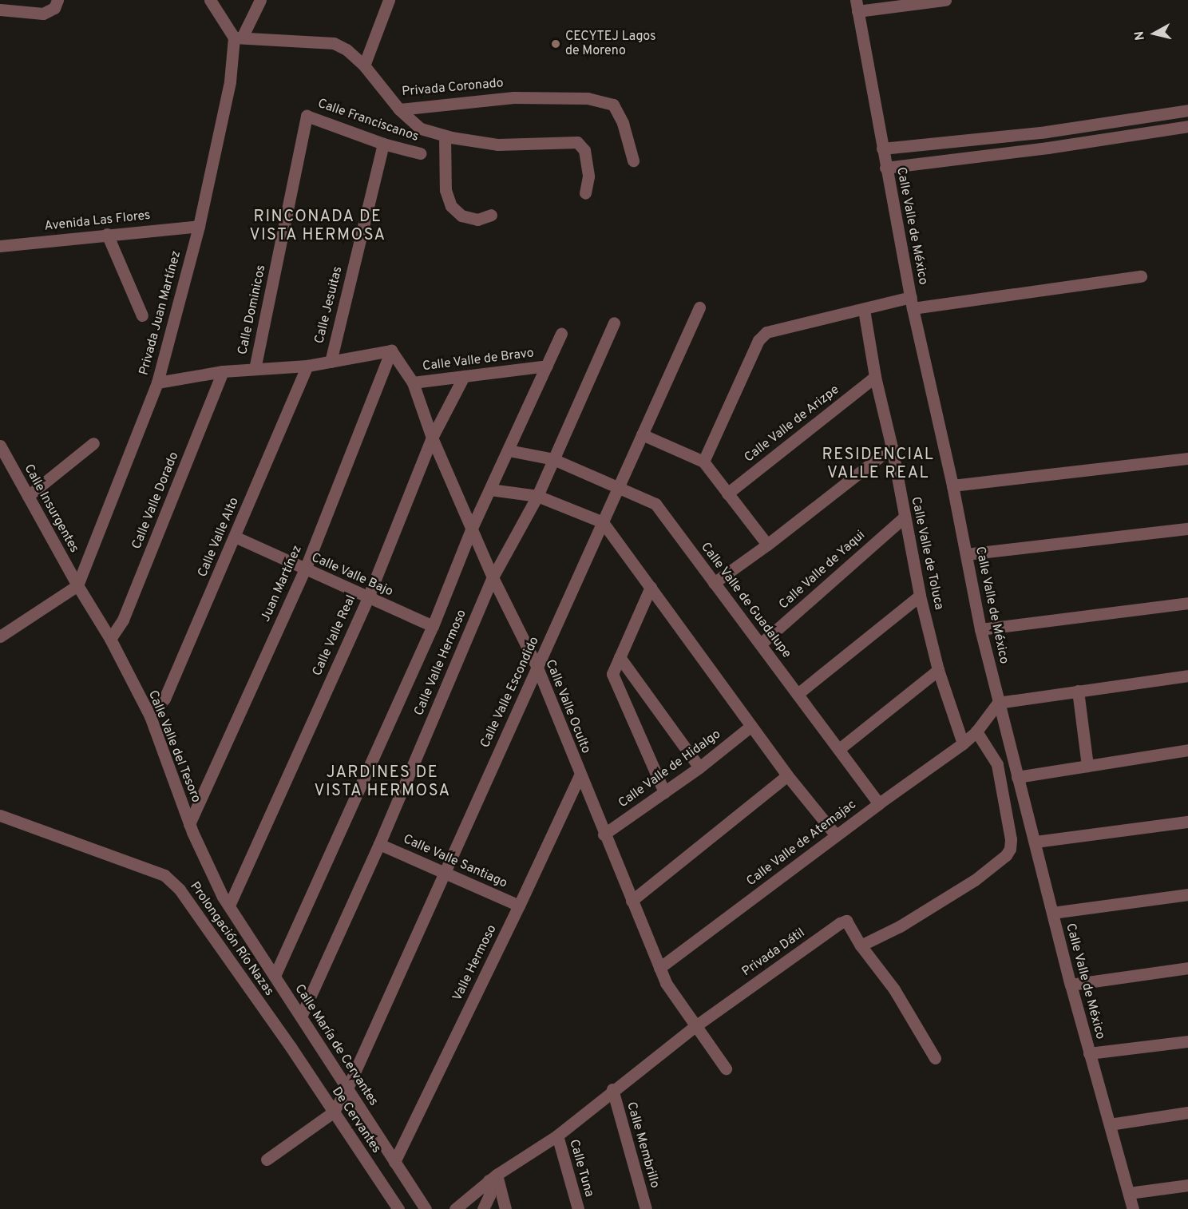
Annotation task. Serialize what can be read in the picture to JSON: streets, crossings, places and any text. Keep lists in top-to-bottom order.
{
  "streets": {
    "street": [
      "Privada Coronado",
      "Calle Franciscanos",
      "Avenida Las Flores",
      "Calle Valle de México",
      "Calle Jesuitas",
      "Calle Dominicos",
      "Privada Juan Martínez",
      "Calle Valle de Bravo",
      "Calle Valle de Arizpe",
      "Calle Valle Dorado",
      "Calle Insurgentes",
      "Calle Valle Alto",
      "Calle Valle de Toluca",
      "Calle Valle de Yaqui",
      "Calle Valle Bajo",
      "Juan Martínez",
      "Calle Valle de Guadalupe",
      "Calle Valle Real",
      "Calle Valle Hermoso",
      "Calle Valle Escondido",
      "Calle Valle Oculto",
      "Calle Valle del Tesoro",
      "Calle Valle de Hidalgo",
      "Calle Valle de Atemajac",
      "Calle Valle Santiago",
      "Prolongación Río Nazas",
      "Privada Dátil",
      "Valle Hermoso",
      "Calle María de Cervantes",
      "De Cervantes",
      "Calle Membrillo",
      "Calle Tuna"
    ]
  },
  "crossings": [
    ["Privada Coronado", "Privada Juan Martínez"],
    ["Calle Franciscanos", "Calle Jesuitas"],
    ["Calle Franciscanos", "Calle Dominicos"],
    ["Avenida Las Flores", "Privada Juan Martínez"],
    ["Calle Valle de México", "Calle Valle de Atemajac"],
    ["Privada Juan Martínez", "Calle Insurgentes"],
    ["Privada Juan Martínez", "Calle Valle del Tesoro"],
    ["Calle Valle de Bravo", "Calle Valle Real"],
    ["Calle Valle de Bravo", "Calle Valle Hermoso"],
    ["Calle Valle de Bravo", "Calle Valle Oculto"],
    ["Calle Valle de Arizpe", "Calle Valle de Toluca"],
    ["Calle Valle Dorado", "Calle Valle del Tesoro"],
    ["Calle Insurgentes", "Calle Valle del Tesoro"],
    ["Calle Valle Alto", "Calle Valle Bajo"],
    ["Calle Valle Alto", "Calle Valle del Tesoro"],
    ["Calle Valle de Toluca", "Calle Valle de Yaqui"],
    ["Calle Valle de Toluca", "Calle Valle de Atemajac"],
    ["Calle Valle de Yaqui", "Calle Valle de Guadalupe"],
    ["Calle Valle Bajo", "Juan Martínez"],
    ["Calle Valle Bajo", "Calle Valle Real"],
    ["Calle Valle Bajo", "Calle Valle Hermoso"],
    ["Juan Martínez", "Calle Valle Oculto"],
    ["Juan Martínez", "Calle Valle del Tesoro"],
    ["Calle Valle de Guadalupe", "Calle Valle Hermoso"],
    ["Calle Valle de Guadalupe", "Calle Valle Escondido"],
    ["Calle Valle de Guadalupe", "Calle Valle de Atemajac"],
    ["Calle Valle Real", "Calle Valle Oculto"],
    ["Calle Valle Real", "Calle Valle del Tesoro"],
    ["Calle Valle Real", "Calle María de Cervantes"],
    ["Calle Valle Hermoso", "Calle Valle Oculto"],
    ["Calle Valle Hermoso", "Calle Valle Santiago"],
    ["Calle Valle Hermoso", "Calle María de Cervantes"],
    ["Calle Valle Escondido", "Calle Valle Oculto"],
    ["Calle Valle Escondido", "Calle Valle Santiago"],
    ["Calle Valle Escondido", "Calle María de Cervantes"],
    ["Calle Valle Escondido", "De Cervantes"],
    ["Calle Valle Oculto", "Calle Valle de Hidalgo"],
    ["Calle Valle Oculto", "Calle Valle de Atemajac"],
    ["Calle Valle Oculto", "Privada Dátil"],
    ["Calle Valle Oculto", "Valle Hermoso"],
    ["Calle Valle del Tesoro", "Calle María de Cervantes"],
    ["Calle Valle Santiago", "Valle Hermoso"],
    ["Prolongación Río Nazas", "De Cervantes"],
    ["Privada Dátil", "Calle Membrillo"],
    ["Privada Dátil", "Calle Tuna"],
    ["Valle Hermoso", "Calle María de Cervantes"]
  ],
  "districts": ["RINCONADA DE VISTA HERMOSA", "RESIDENCIAL VALLE REAL", "JARDINES DE VISTA HERMOSA"],
  "places": ["CECYTEJ Lagos de Moreno"],
  "north": "left"
}
